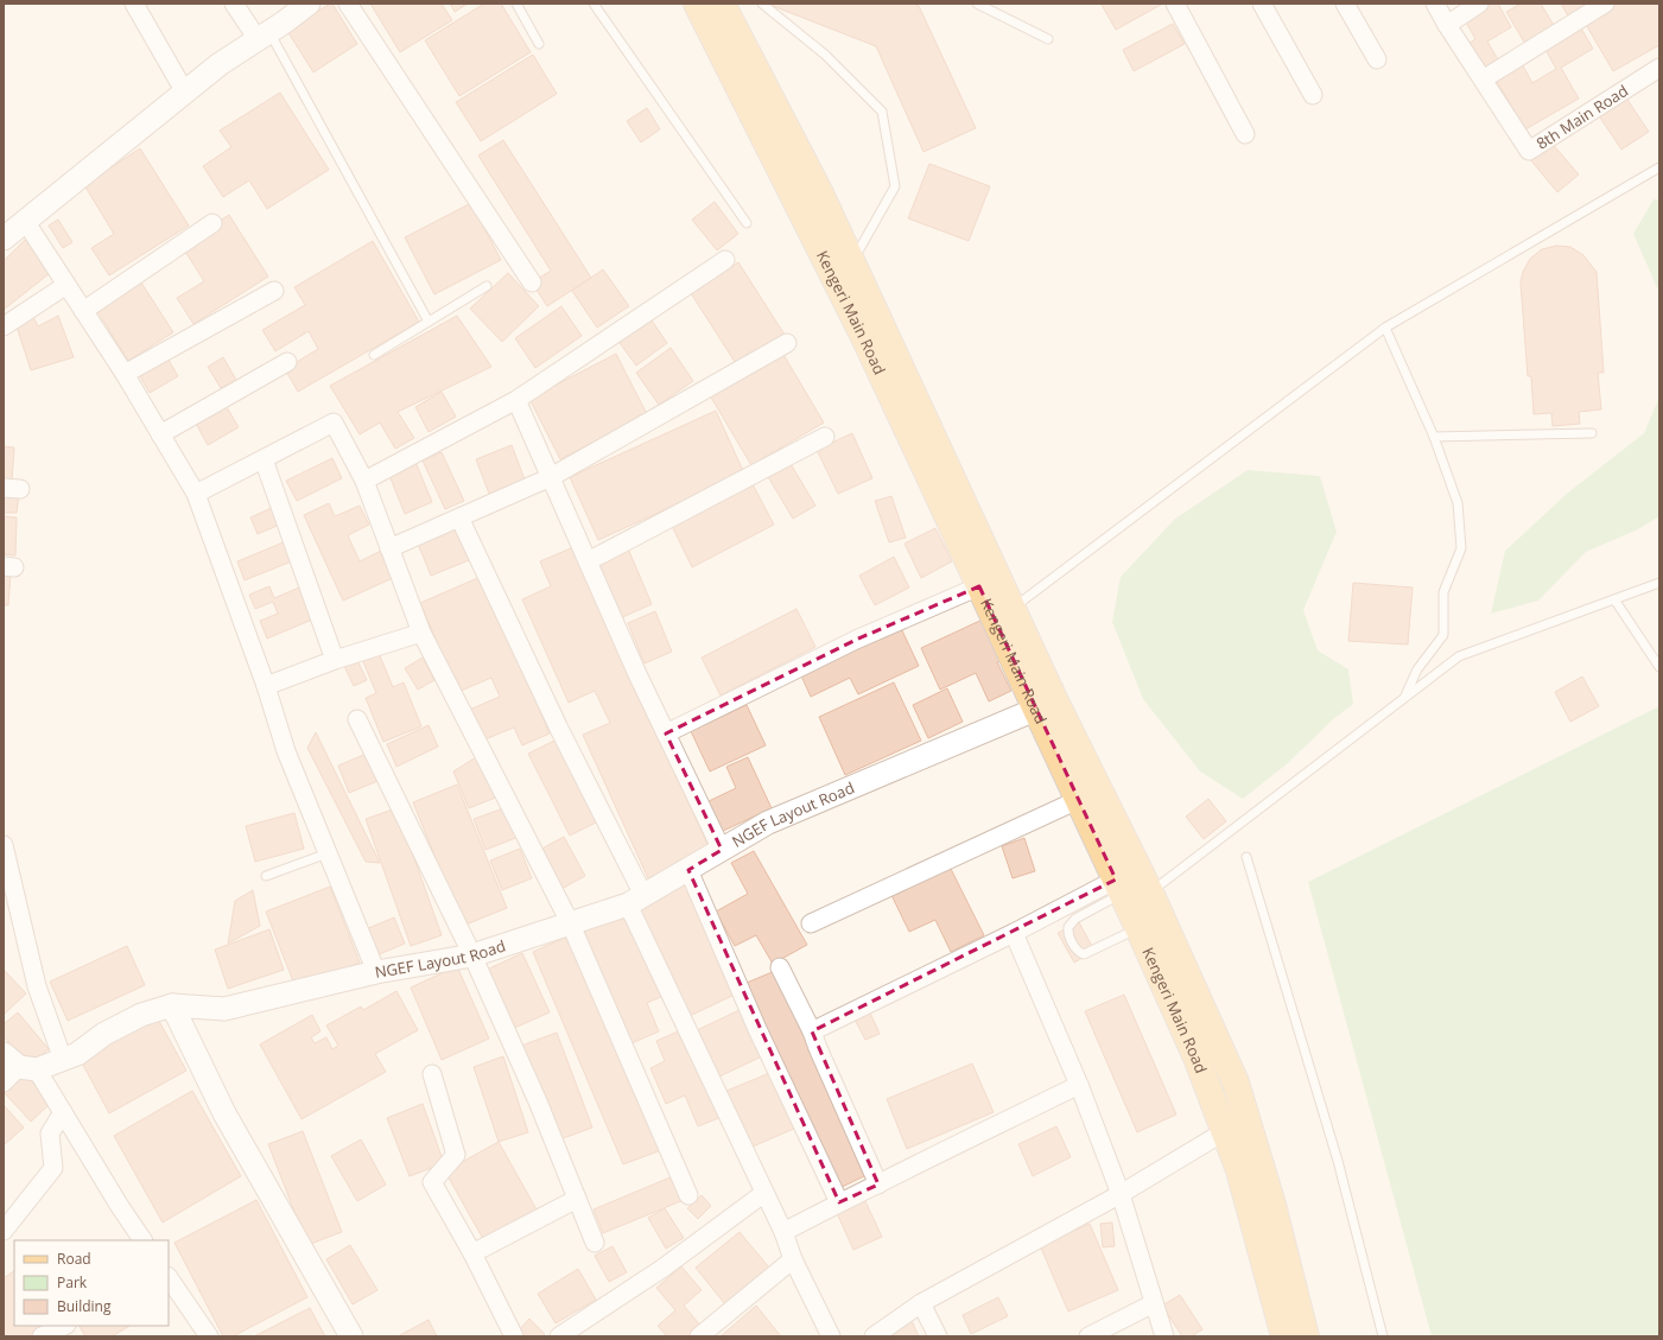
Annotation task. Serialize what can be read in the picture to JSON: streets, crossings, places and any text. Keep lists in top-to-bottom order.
{
  "streets": {
    "main road": ["Kengeri Main Road"],
    "street": ["8th Main Road", "NGEF Layout Road"]
  },
  "crossings": [
    ["Kengeri Main Road", "NGEF Layout Road"]
  ],
  "legend": ["Road", "Park", "Building"]
}
